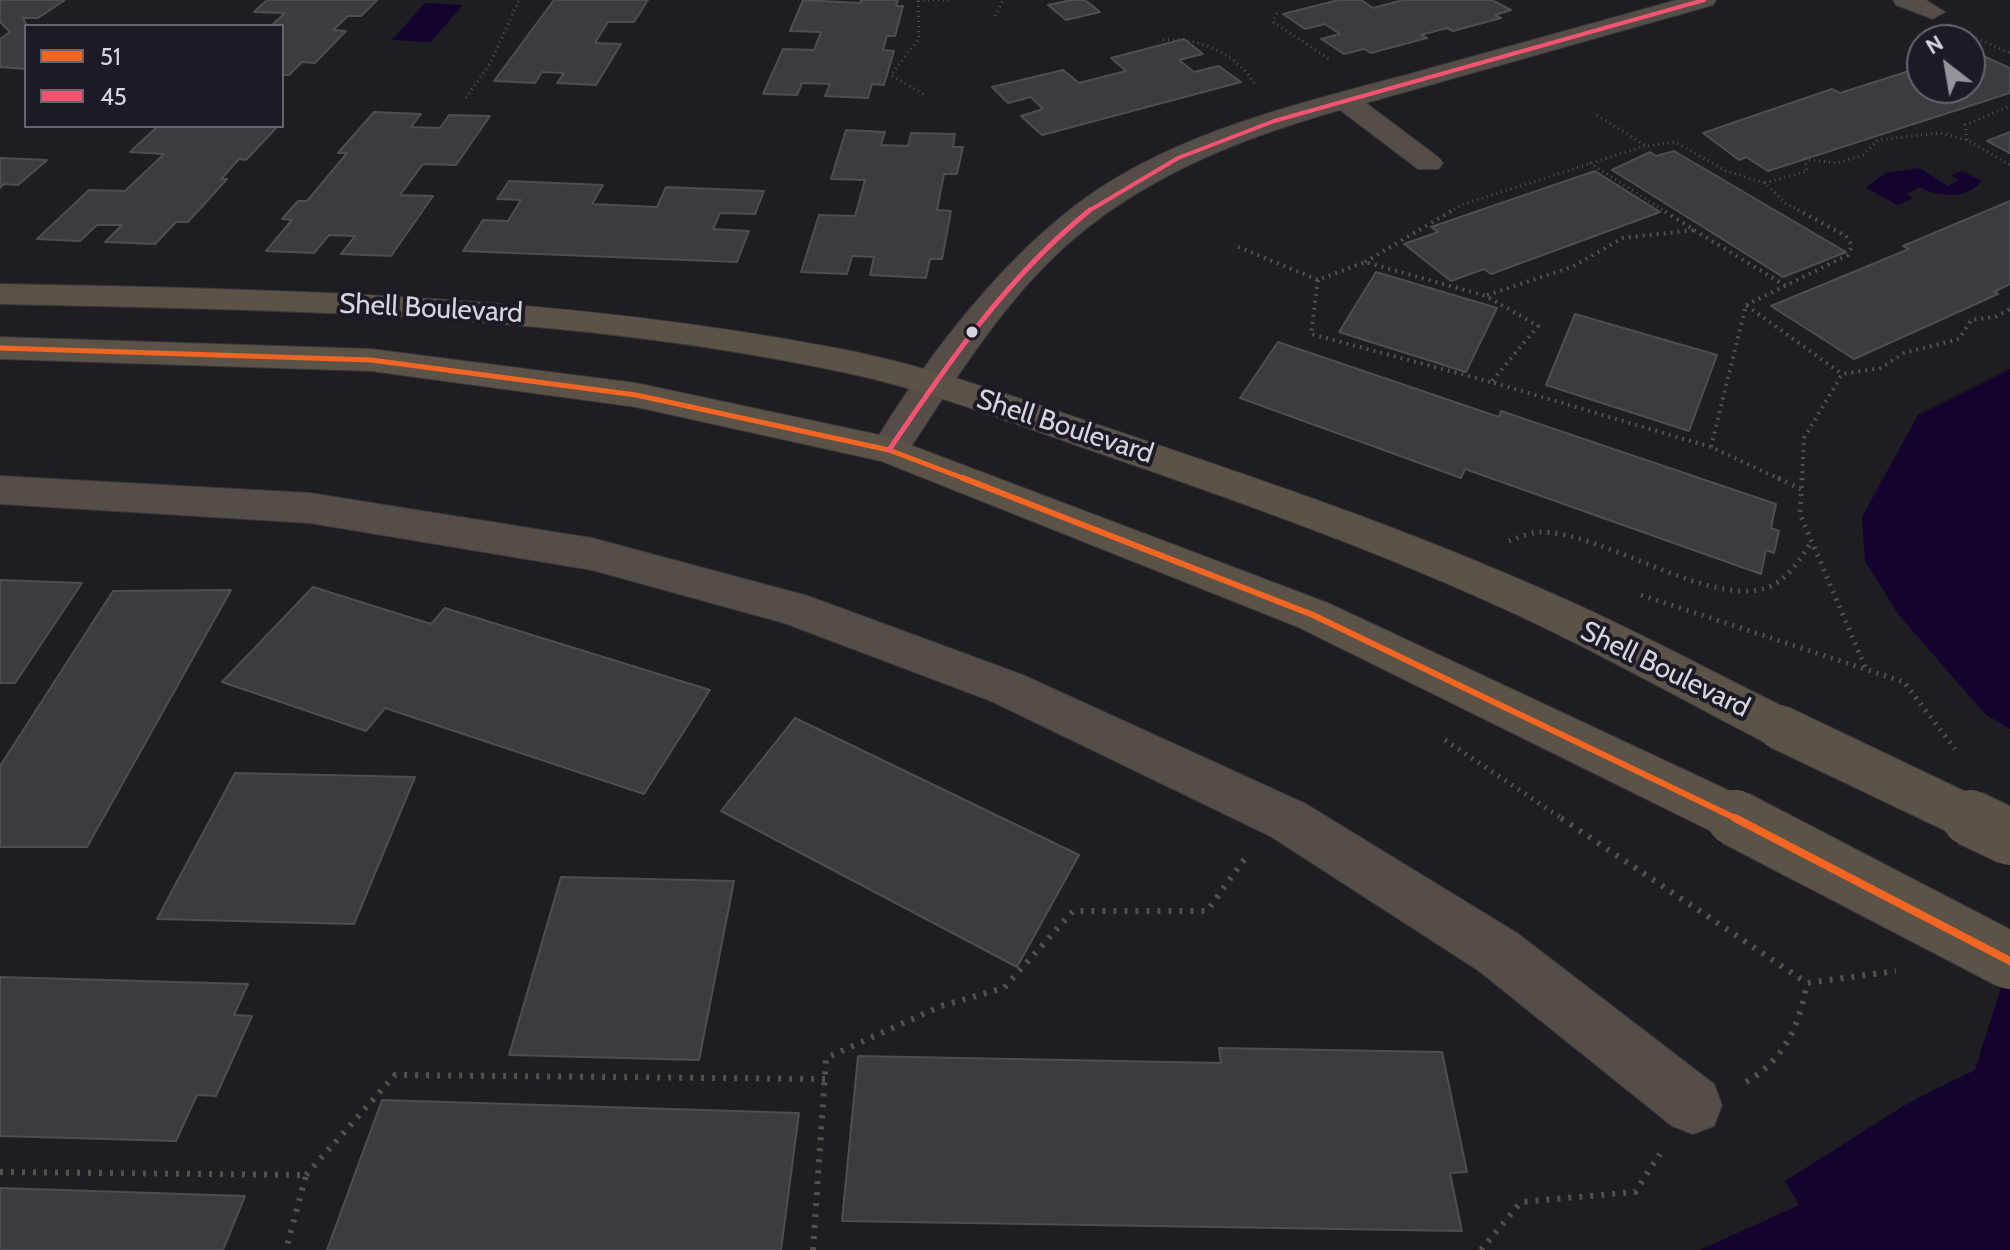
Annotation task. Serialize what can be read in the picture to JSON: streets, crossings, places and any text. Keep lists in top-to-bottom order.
{
  "streets": {
    "main road": ["Shell Boulevard"]
  },
  "lines": ["transit line 45", "transit line 51"],
  "legend": ["51", "45"],
  "north": "top left"
}
